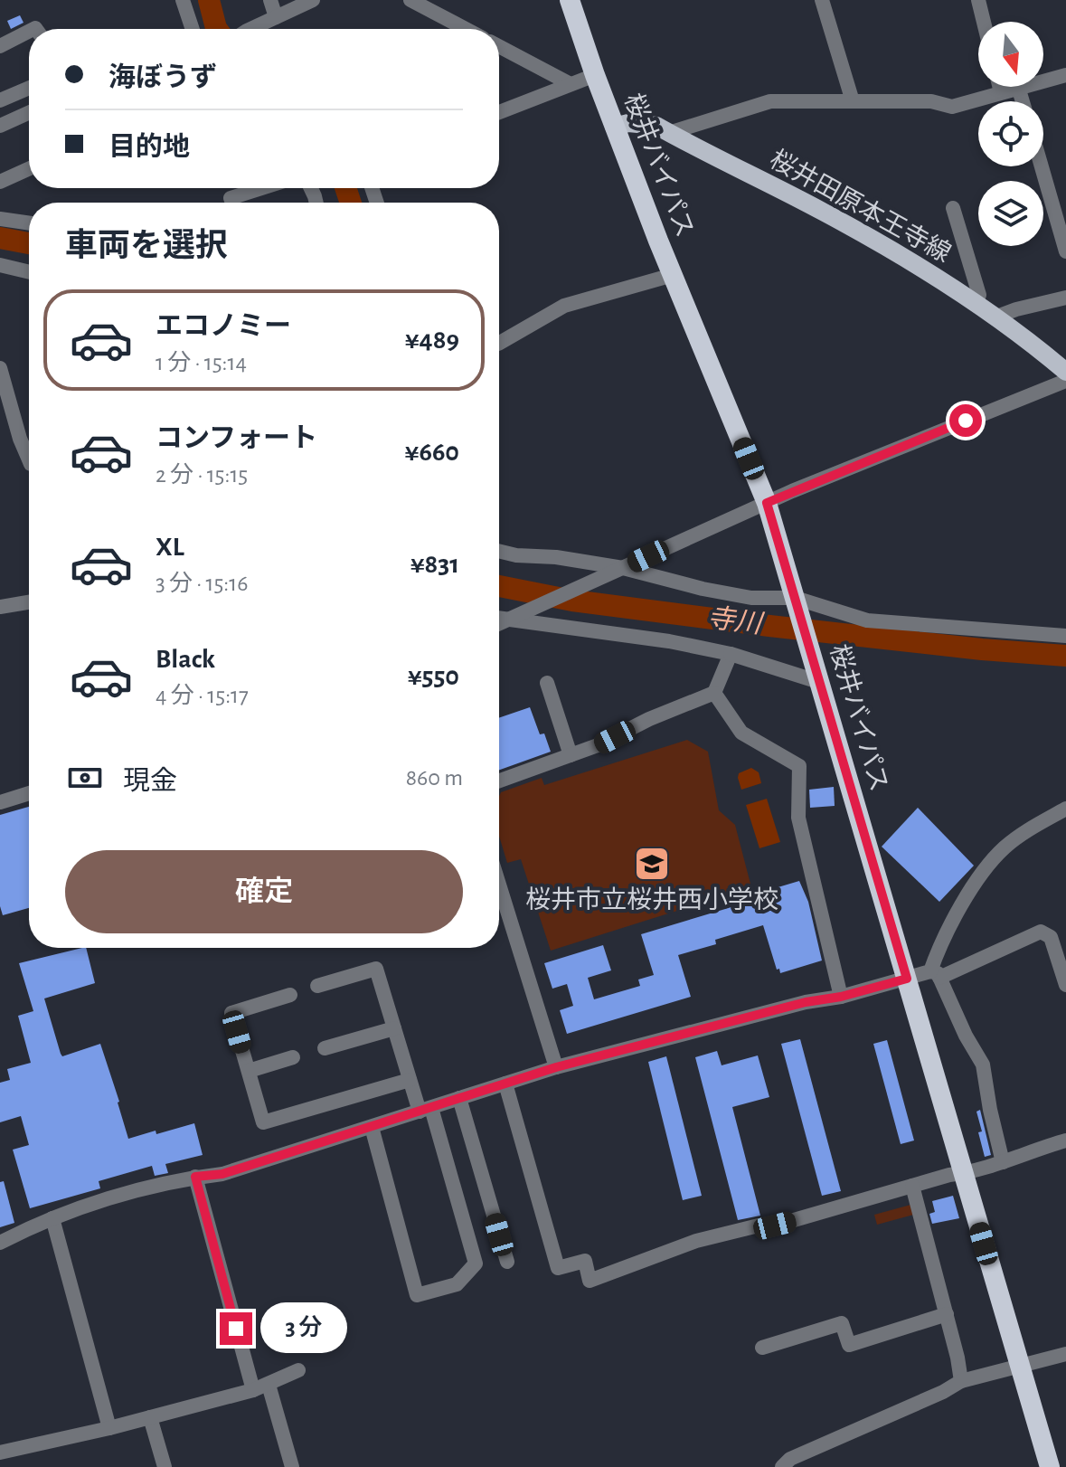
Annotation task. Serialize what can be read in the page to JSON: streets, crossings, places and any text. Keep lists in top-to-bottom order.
{
  "streets": {
    "highway": ["桜井バイパス"],
    "main road": ["桜井田原本王寺線"]
  },
  "crossings": [
    ["桜井バイパス", "桜井田原本王寺線"]
  ],
  "water": ["寺川"],
  "places": {
    "school or university": ["桜井市立桜井西小学校"]
  },
  "north": "bottom",
  "page": {
    "banner": ["海ぼうず", "目的地"],
    "heading": "車両を選択",
    "list": [
      {
        "name": "エコノミー",
        "note": "1 分 · 15:14",
        "value": "¥489"
      },
      {
        "name": "コンフォート",
        "note": "2 分 · 15:15",
        "value": "¥660"
      },
      {
        "name": "XL",
        "note": "3 分 · 15:16",
        "value": "¥831"
      },
      {
        "name": "Black",
        "note": "4 分 · 15:17",
        "value": "¥550"
      }
    ],
    "pay": ["現金", "860 m"],
    "buttons": "確定",
    "bubble": "3 分"
  }
}
